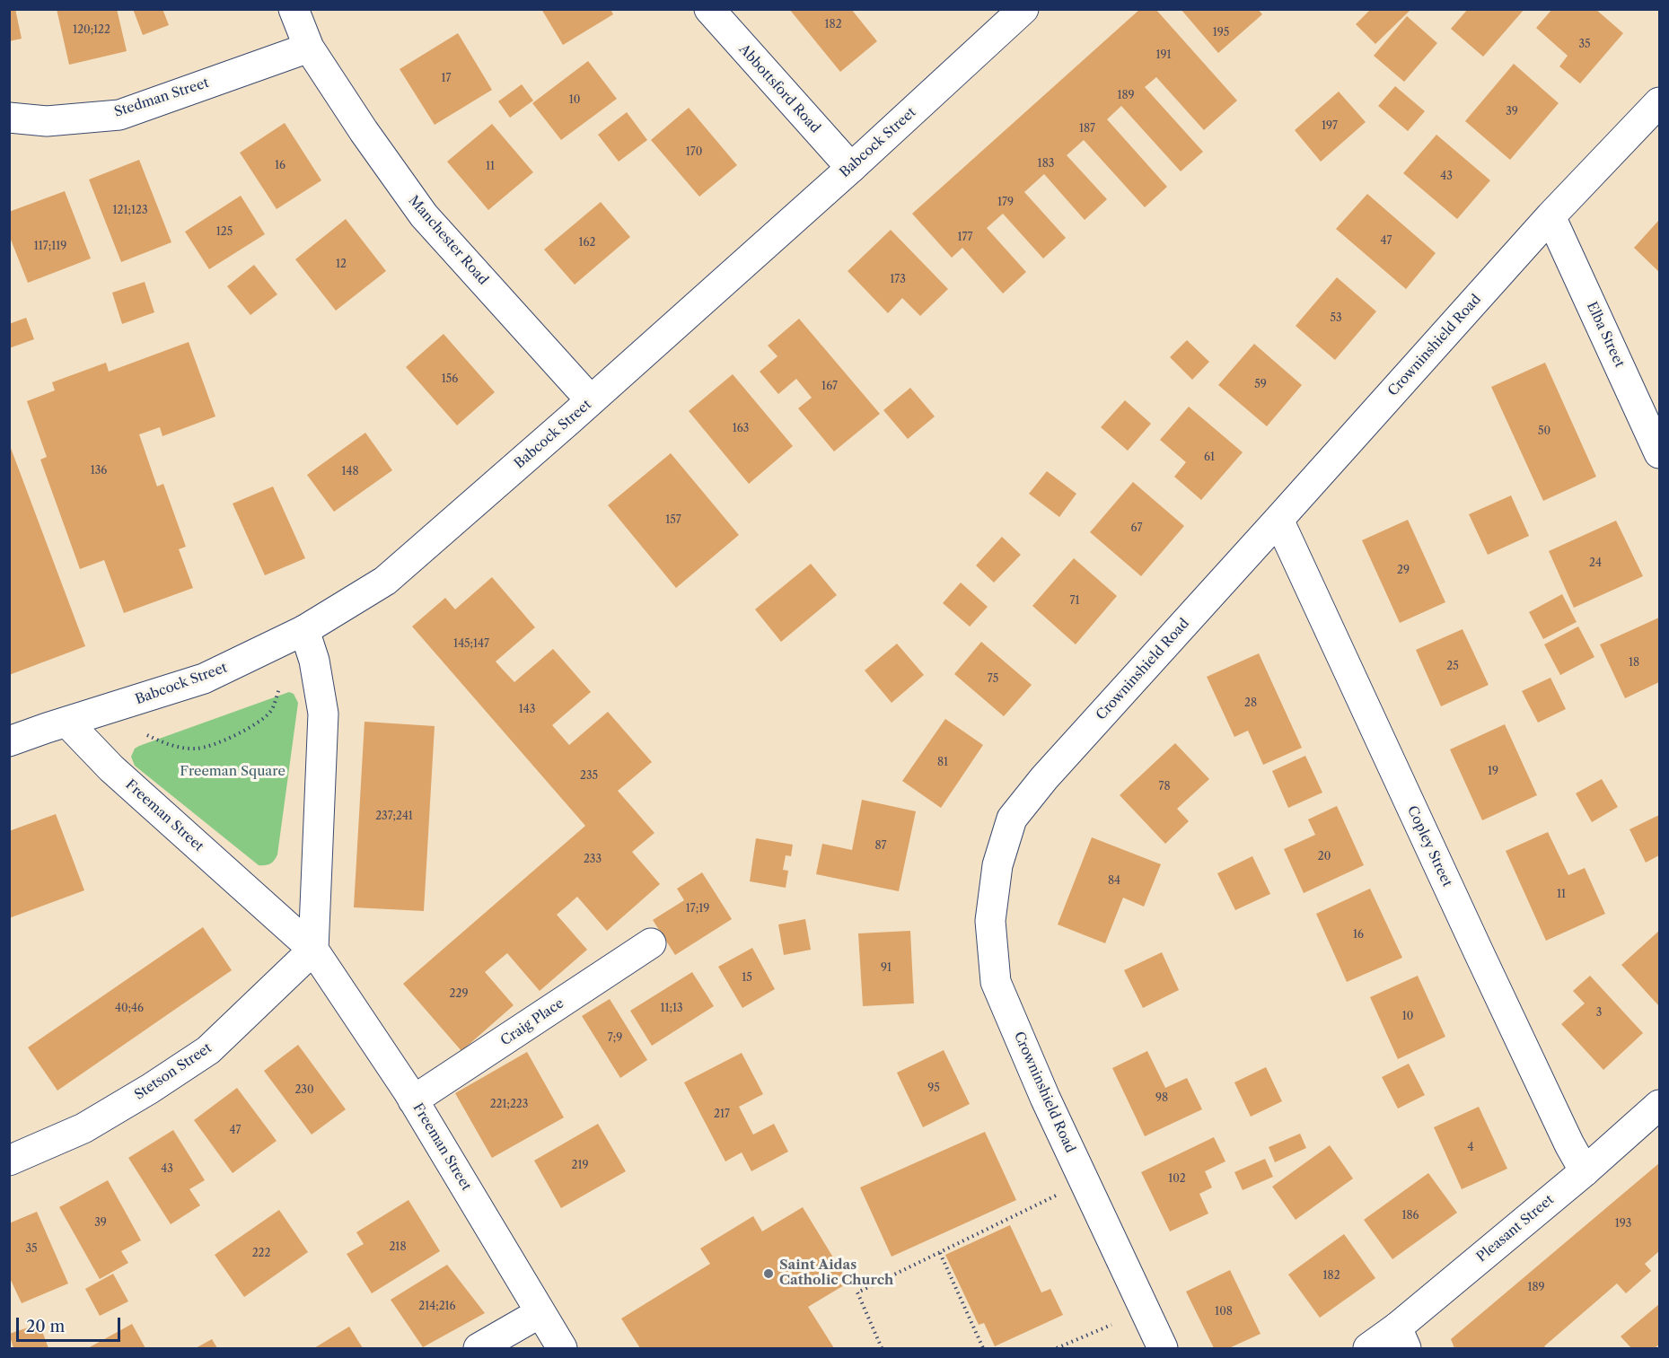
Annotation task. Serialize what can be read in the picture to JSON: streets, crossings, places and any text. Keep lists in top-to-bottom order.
{
  "streets": {
    "street": [
      "Abbottsford Road",
      "Stedman Street",
      "Babcock Street",
      "Manchester Road",
      "Elba Street",
      "Crowninshield Road",
      "Freeman Street",
      "Copley Street",
      "Craig Place",
      "Stetson Street",
      "Pleasant Street"
    ]
  },
  "crossings": [
    ["Abbottsford Road", "Babcock Street"],
    ["Stedman Street", "Manchester Road"],
    ["Babcock Street", "Manchester Road"],
    ["Babcock Street", "Freeman Street"],
    ["Elba Street", "Crowninshield Road"],
    ["Crowninshield Road", "Copley Street"],
    ["Freeman Street", "Craig Place"],
    ["Freeman Street", "Stetson Street"],
    ["Copley Street", "Pleasant Street"]
  ],
  "parks": ["Freeman Square"],
  "places": ["Saint Aidas Catholic Church"],
  "house_numbers": [
    "182",
    "120;122",
    "195",
    "35",
    "191",
    "17",
    "189",
    "10",
    "39",
    "197",
    "187",
    "170",
    "183",
    "16",
    "11",
    "43",
    "179",
    "121;123",
    "125",
    "177",
    "47",
    "162",
    "117;119",
    "12",
    "173",
    "53",
    "156",
    "59",
    "167",
    "163",
    "50",
    "61",
    "136",
    "148",
    "157",
    "67",
    "24",
    "29",
    "71",
    "145;147",
    "18",
    "25",
    "75",
    "28",
    "143",
    "81",
    "19",
    "235",
    "78",
    "237;241",
    "87",
    "20",
    "233",
    "84",
    "11",
    "17;19",
    "16",
    "91",
    "15",
    "229",
    "40;46",
    "11;13",
    "3",
    "10",
    "7;9",
    "95",
    "230",
    "98",
    "221;223",
    "217",
    "47",
    "4",
    "219",
    "43",
    "102",
    "186",
    "39",
    "193",
    "218",
    "35",
    "222",
    "182",
    "189",
    "214;216",
    "108"
  ],
  "scale_bar": "20 m"
}
